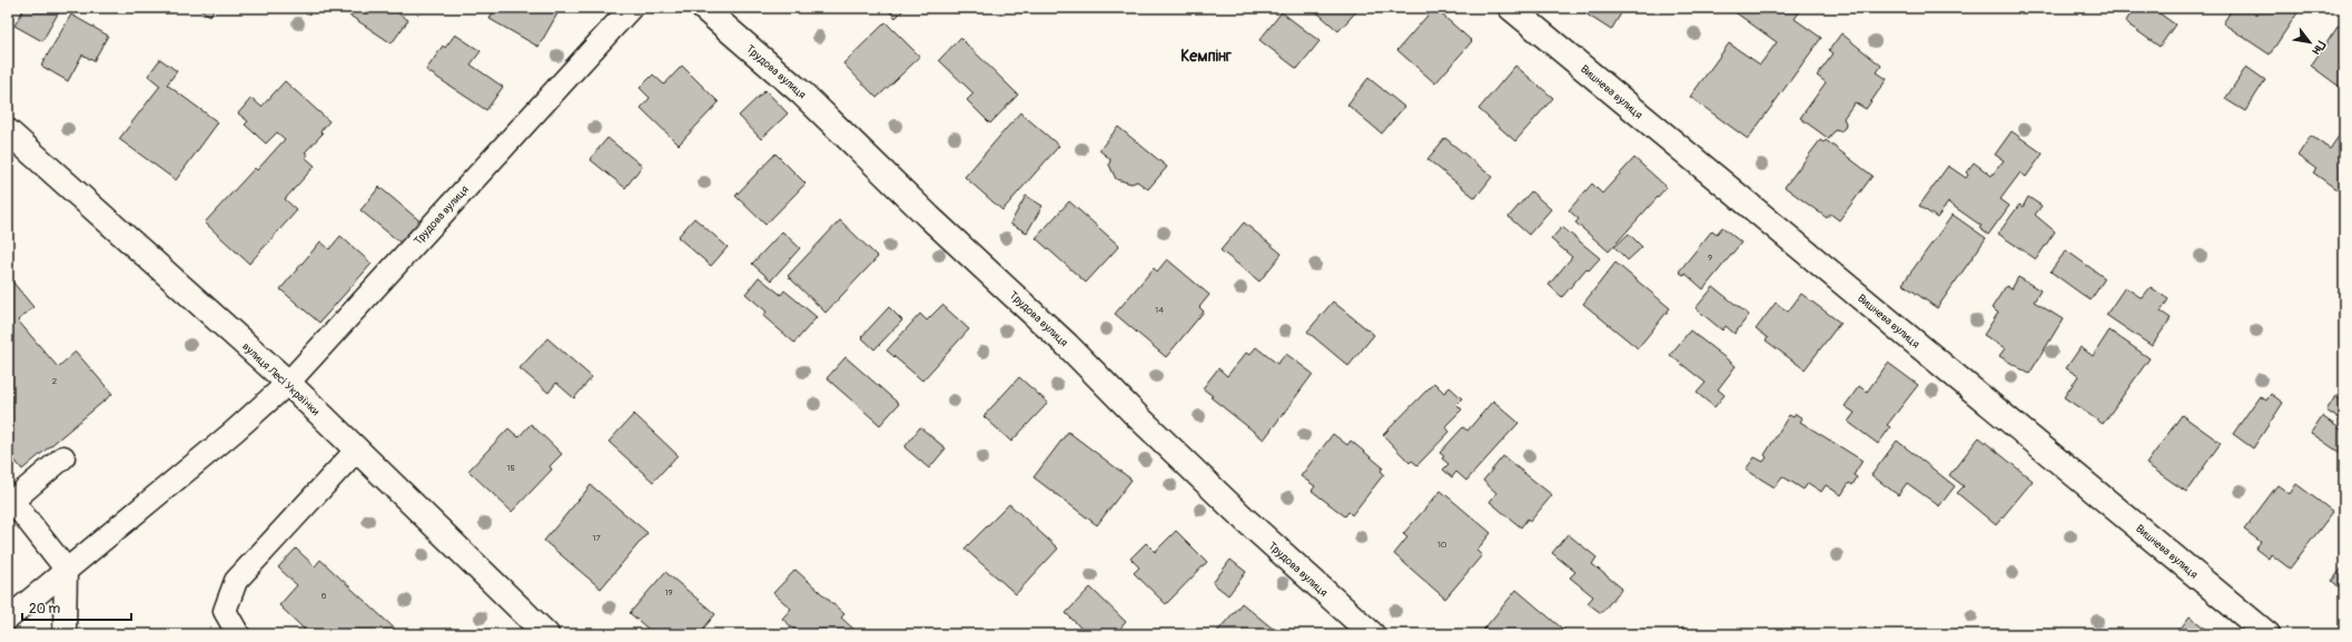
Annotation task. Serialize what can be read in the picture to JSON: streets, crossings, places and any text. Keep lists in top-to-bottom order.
{
  "streets": {
    "street": ["Трудова вулиця", "Вишнева вулиця", "вулиця Лесі Українки"]
  },
  "crossings": [
    ["Трудова вулиця", "вулиця Лесі Українки"]
  ],
  "districts": ["Кемпінг"],
  "house_numbers": [
    "9",
    "14",
    "2",
    "15",
    "17",
    "10",
    "19",
    "6"
  ],
  "scale_bar": "20 m",
  "north": "bottom right"
}
